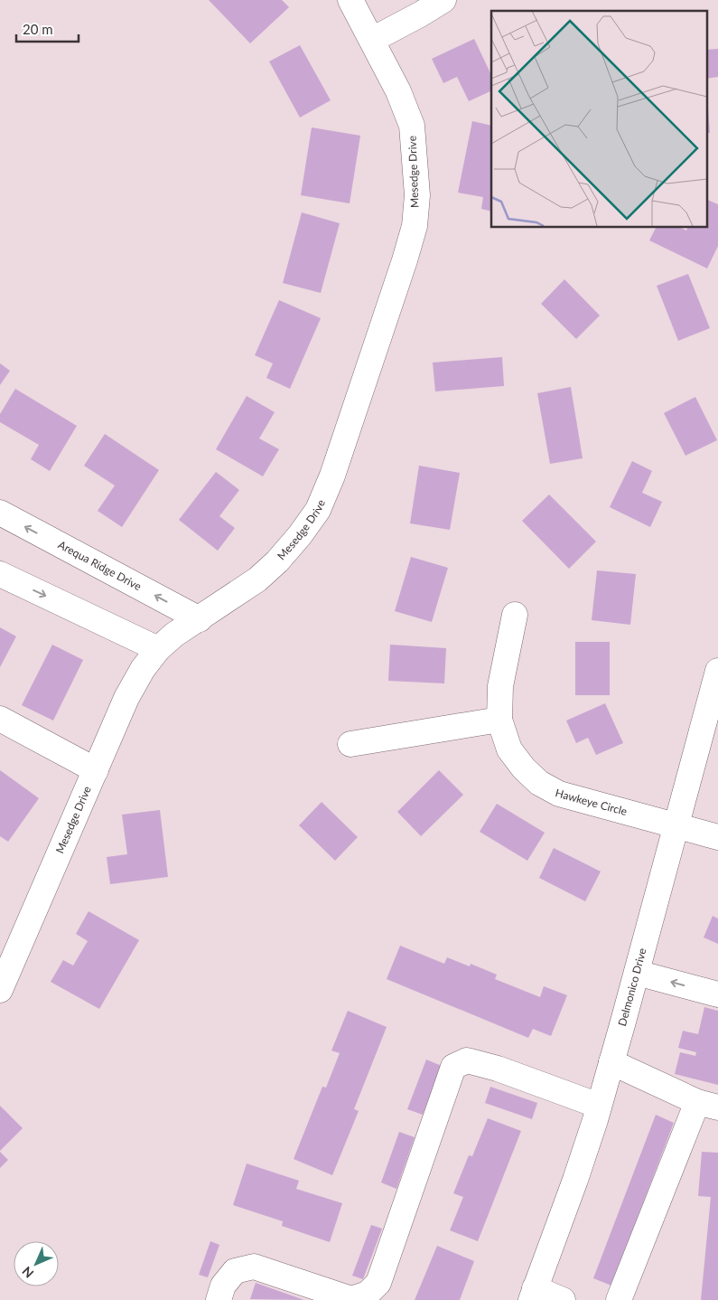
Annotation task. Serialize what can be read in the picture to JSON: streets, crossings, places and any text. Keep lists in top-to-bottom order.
{
  "streets": {
    "street": [
      "Mesedge Drive",
      "Arequa Ridge Drive",
      "Hawkeye Circle",
      "Delmonico Drive"
    ]
  },
  "crossings": [
    ["Mesedge Drive", "Arequa Ridge Drive"],
    ["Hawkeye Circle", "Delmonico Drive"]
  ],
  "scale_bar": "20 m",
  "north": "bottom left"
}
